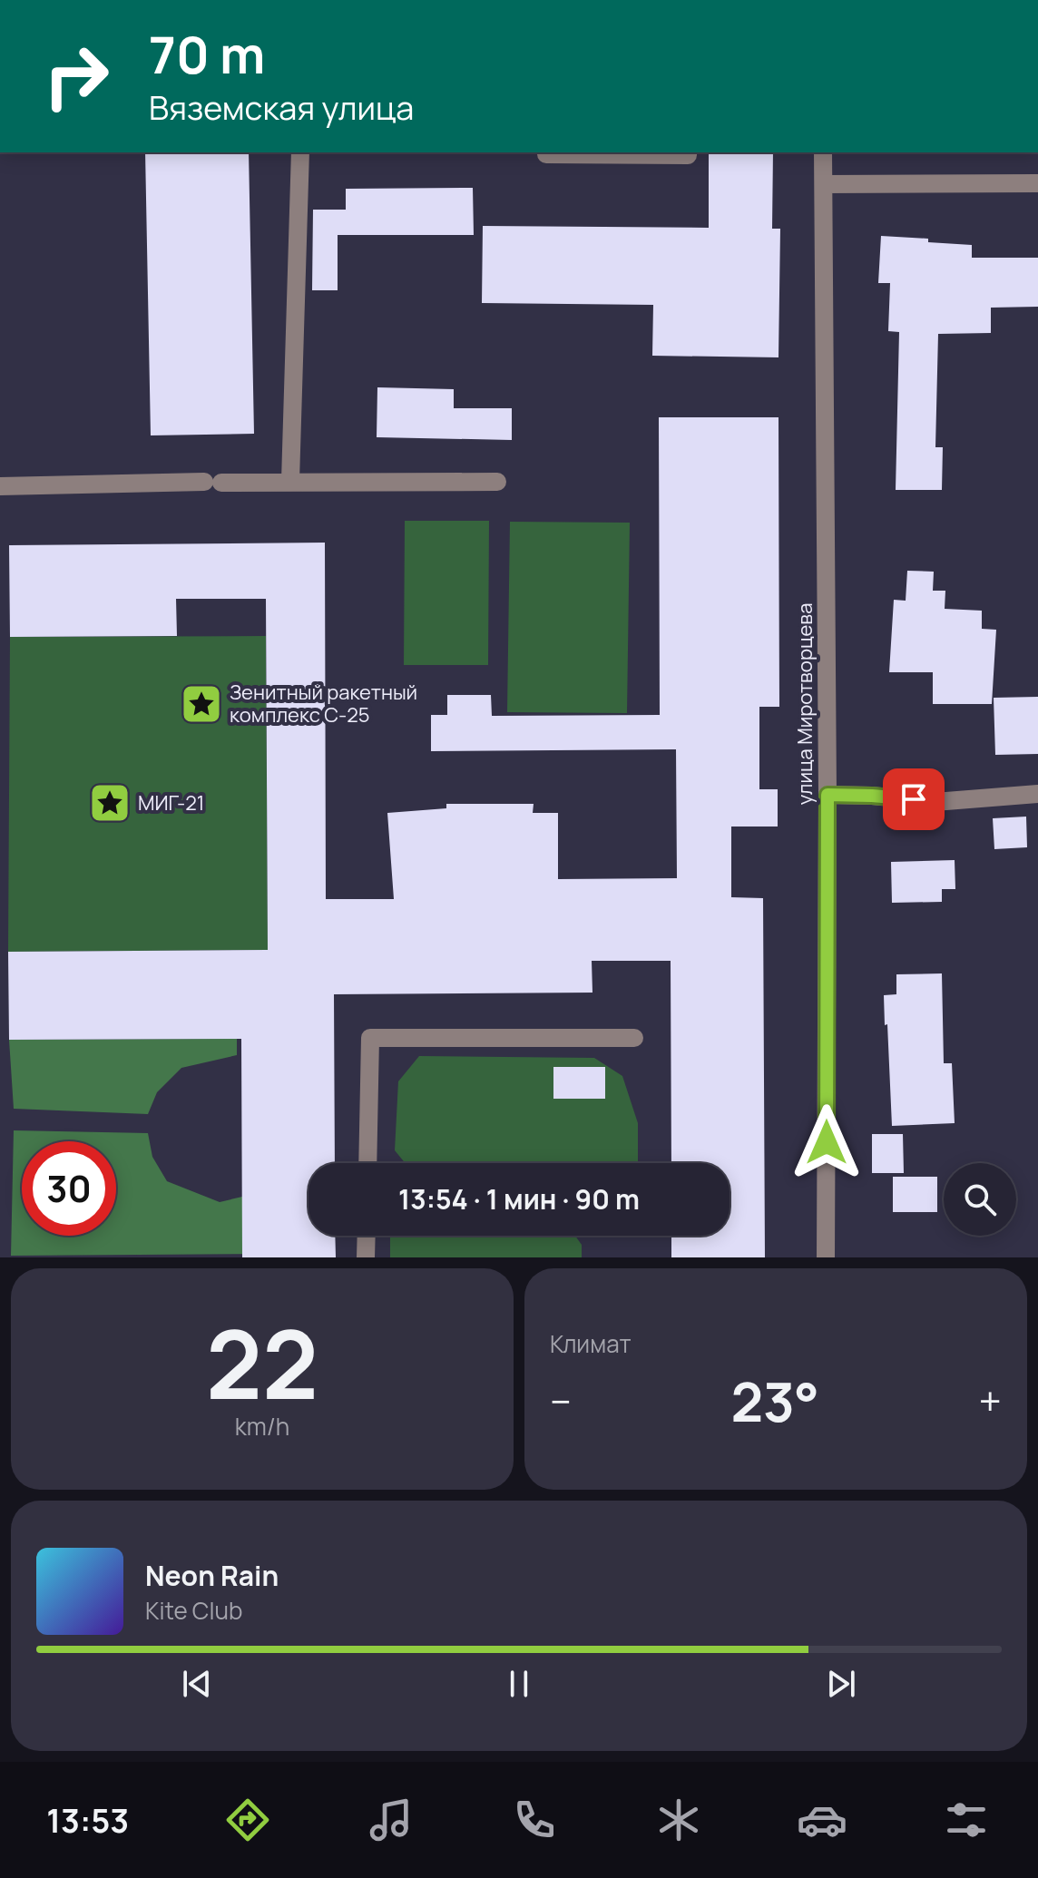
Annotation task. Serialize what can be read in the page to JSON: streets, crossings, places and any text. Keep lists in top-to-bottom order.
{
  "streets": {
    "street": ["улица Миротворцева"]
  },
  "places": {
    "place": ["Зенитный ракетный комплекс С-25", "МИГ-21"]
  },
  "page": {
    "turn": ["70 m", "Вяземская улица"],
    "limit": "30",
    "trip": "13:54 · 1 мин · 90 m",
    "tile": [
      ["22", "km/h"],
      "Климат"
    ],
    "heat": ["−", "23°", "+"],
    "song": ["Neon Rain", "Kite Club"],
    "tabs": "13:53"
  }
}
